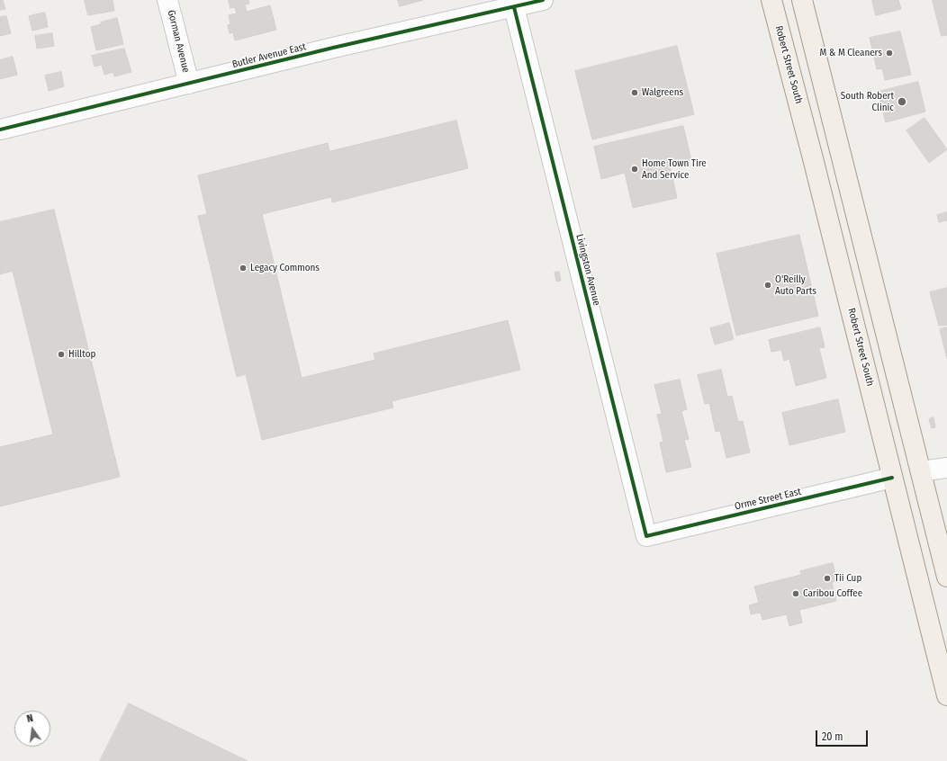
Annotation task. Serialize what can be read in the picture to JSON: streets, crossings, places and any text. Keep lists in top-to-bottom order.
{
  "streets": {
    "main road": ["Robert Street South"],
    "street": [
      "Gorman Avenue",
      "Butler Avenue East",
      "Livingston Avenue",
      "Orme Street East"
    ]
  },
  "crossings": [
    ["Gorman Avenue", "Butler Avenue East"],
    ["Butler Avenue East", "Livingston Avenue"],
    ["Robert Street South", "Orme Street East"],
    ["Livingston Avenue", "Orme Street East"]
  ],
  "places": [
    "M & M Cleaners",
    "Walgreens",
    "South Robert Clinic",
    "Home Town Tire And Service",
    "Legacy Commons",
    "O'Reilly Auto Parts",
    "Hilltop",
    "Tii Cup",
    "Caribou Coffee"
  ],
  "scale_bar": "20 m",
  "north": "top"
}
